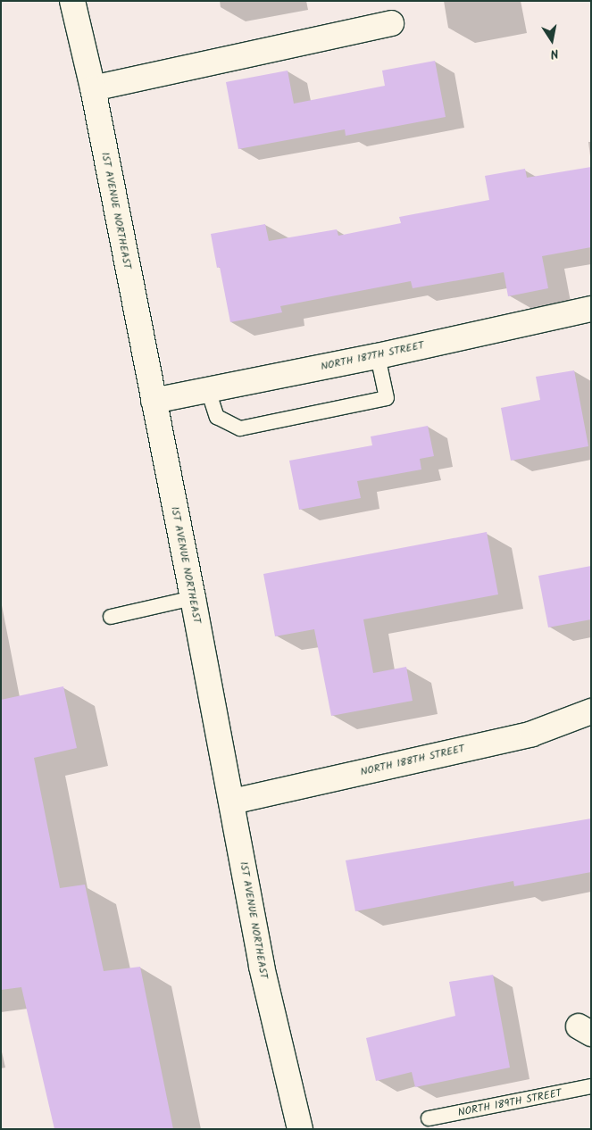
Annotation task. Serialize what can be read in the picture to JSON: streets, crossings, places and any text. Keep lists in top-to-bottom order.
{
  "streets": {
    "street": ["1ST AVENUE NORTHEAST", "NORTH 187TH STREET", "NORTH 188TH STREET"],
    "lane": ["NORTH 189TH STREET"]
  },
  "crossings": [
    ["1ST AVENUE NORTHEAST", "NORTH 187TH STREET"],
    ["1ST AVENUE NORTHEAST", "NORTH 188TH STREET"]
  ],
  "north": "bottom"
}
